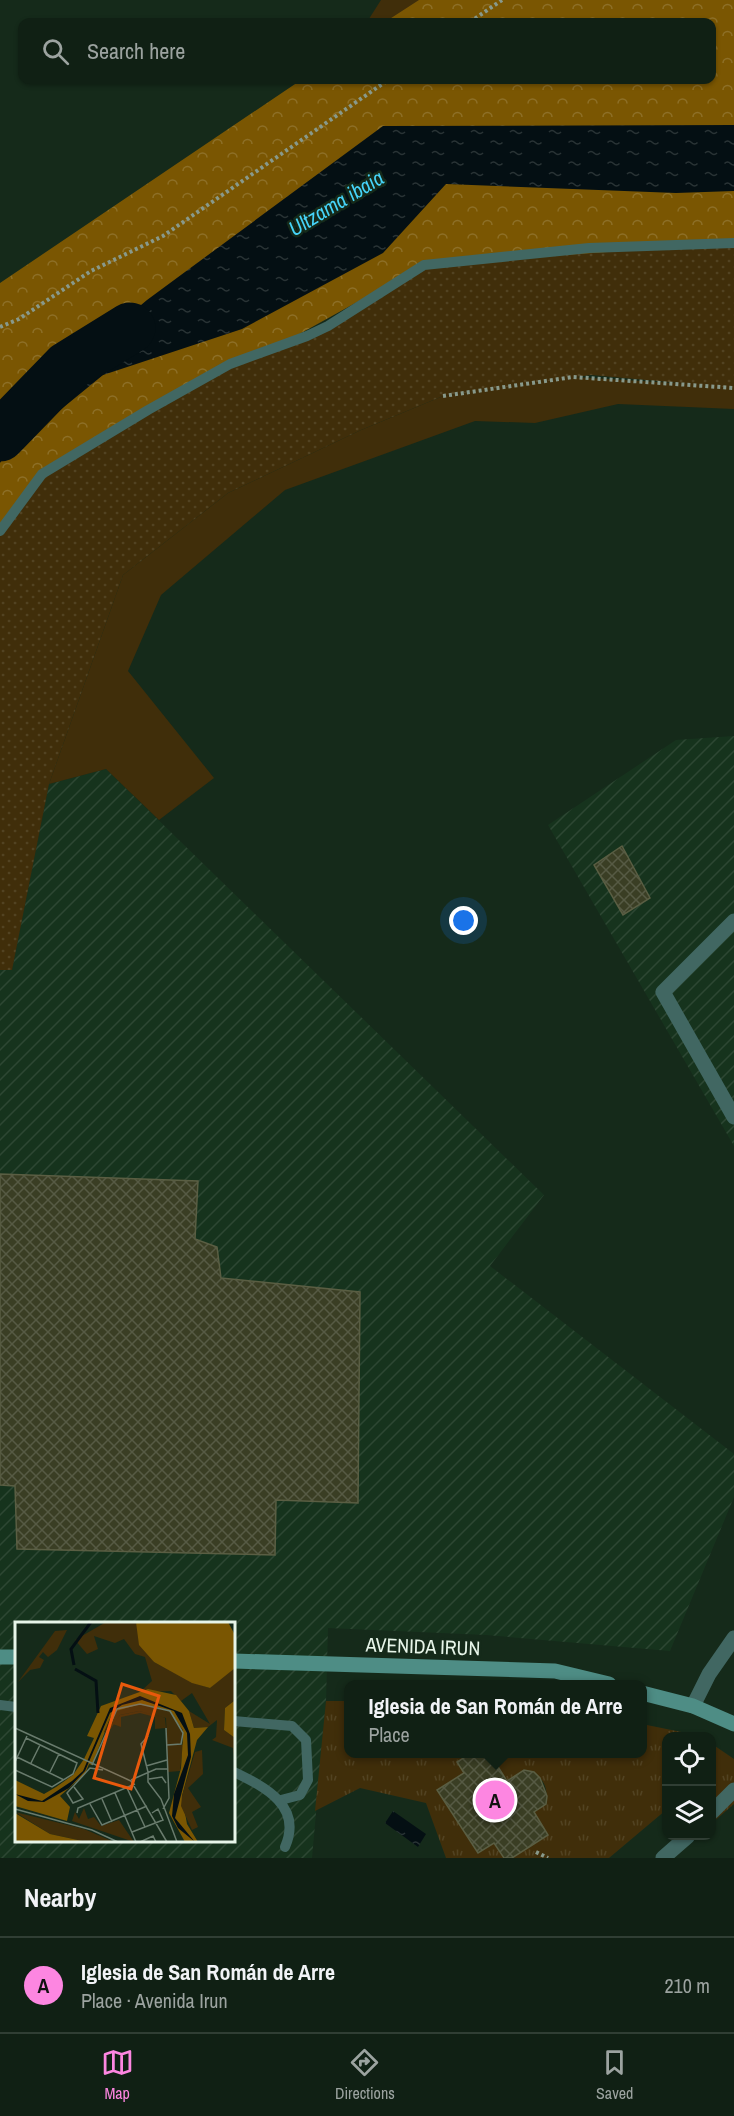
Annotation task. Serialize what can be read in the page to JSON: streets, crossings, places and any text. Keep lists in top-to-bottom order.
{
  "streets": {
    "street": ["AVENIDA IRUN"]
  },
  "water": ["Ultzama ibaia"],
  "page": {
    "search": "Search here",
    "popup": ["Iglesia de San Román de Arre", "Place"],
    "pins": "A",
    "heading": "Nearby",
    "list": [
      {
        "mark": "A",
        "name": "Iglesia de San Román de Arre",
        "note": "Place · Avenida Irun",
        "value": "210 m"
      }
    ],
    "nav": ["Map", "Directions", "Saved"]
  }
}
